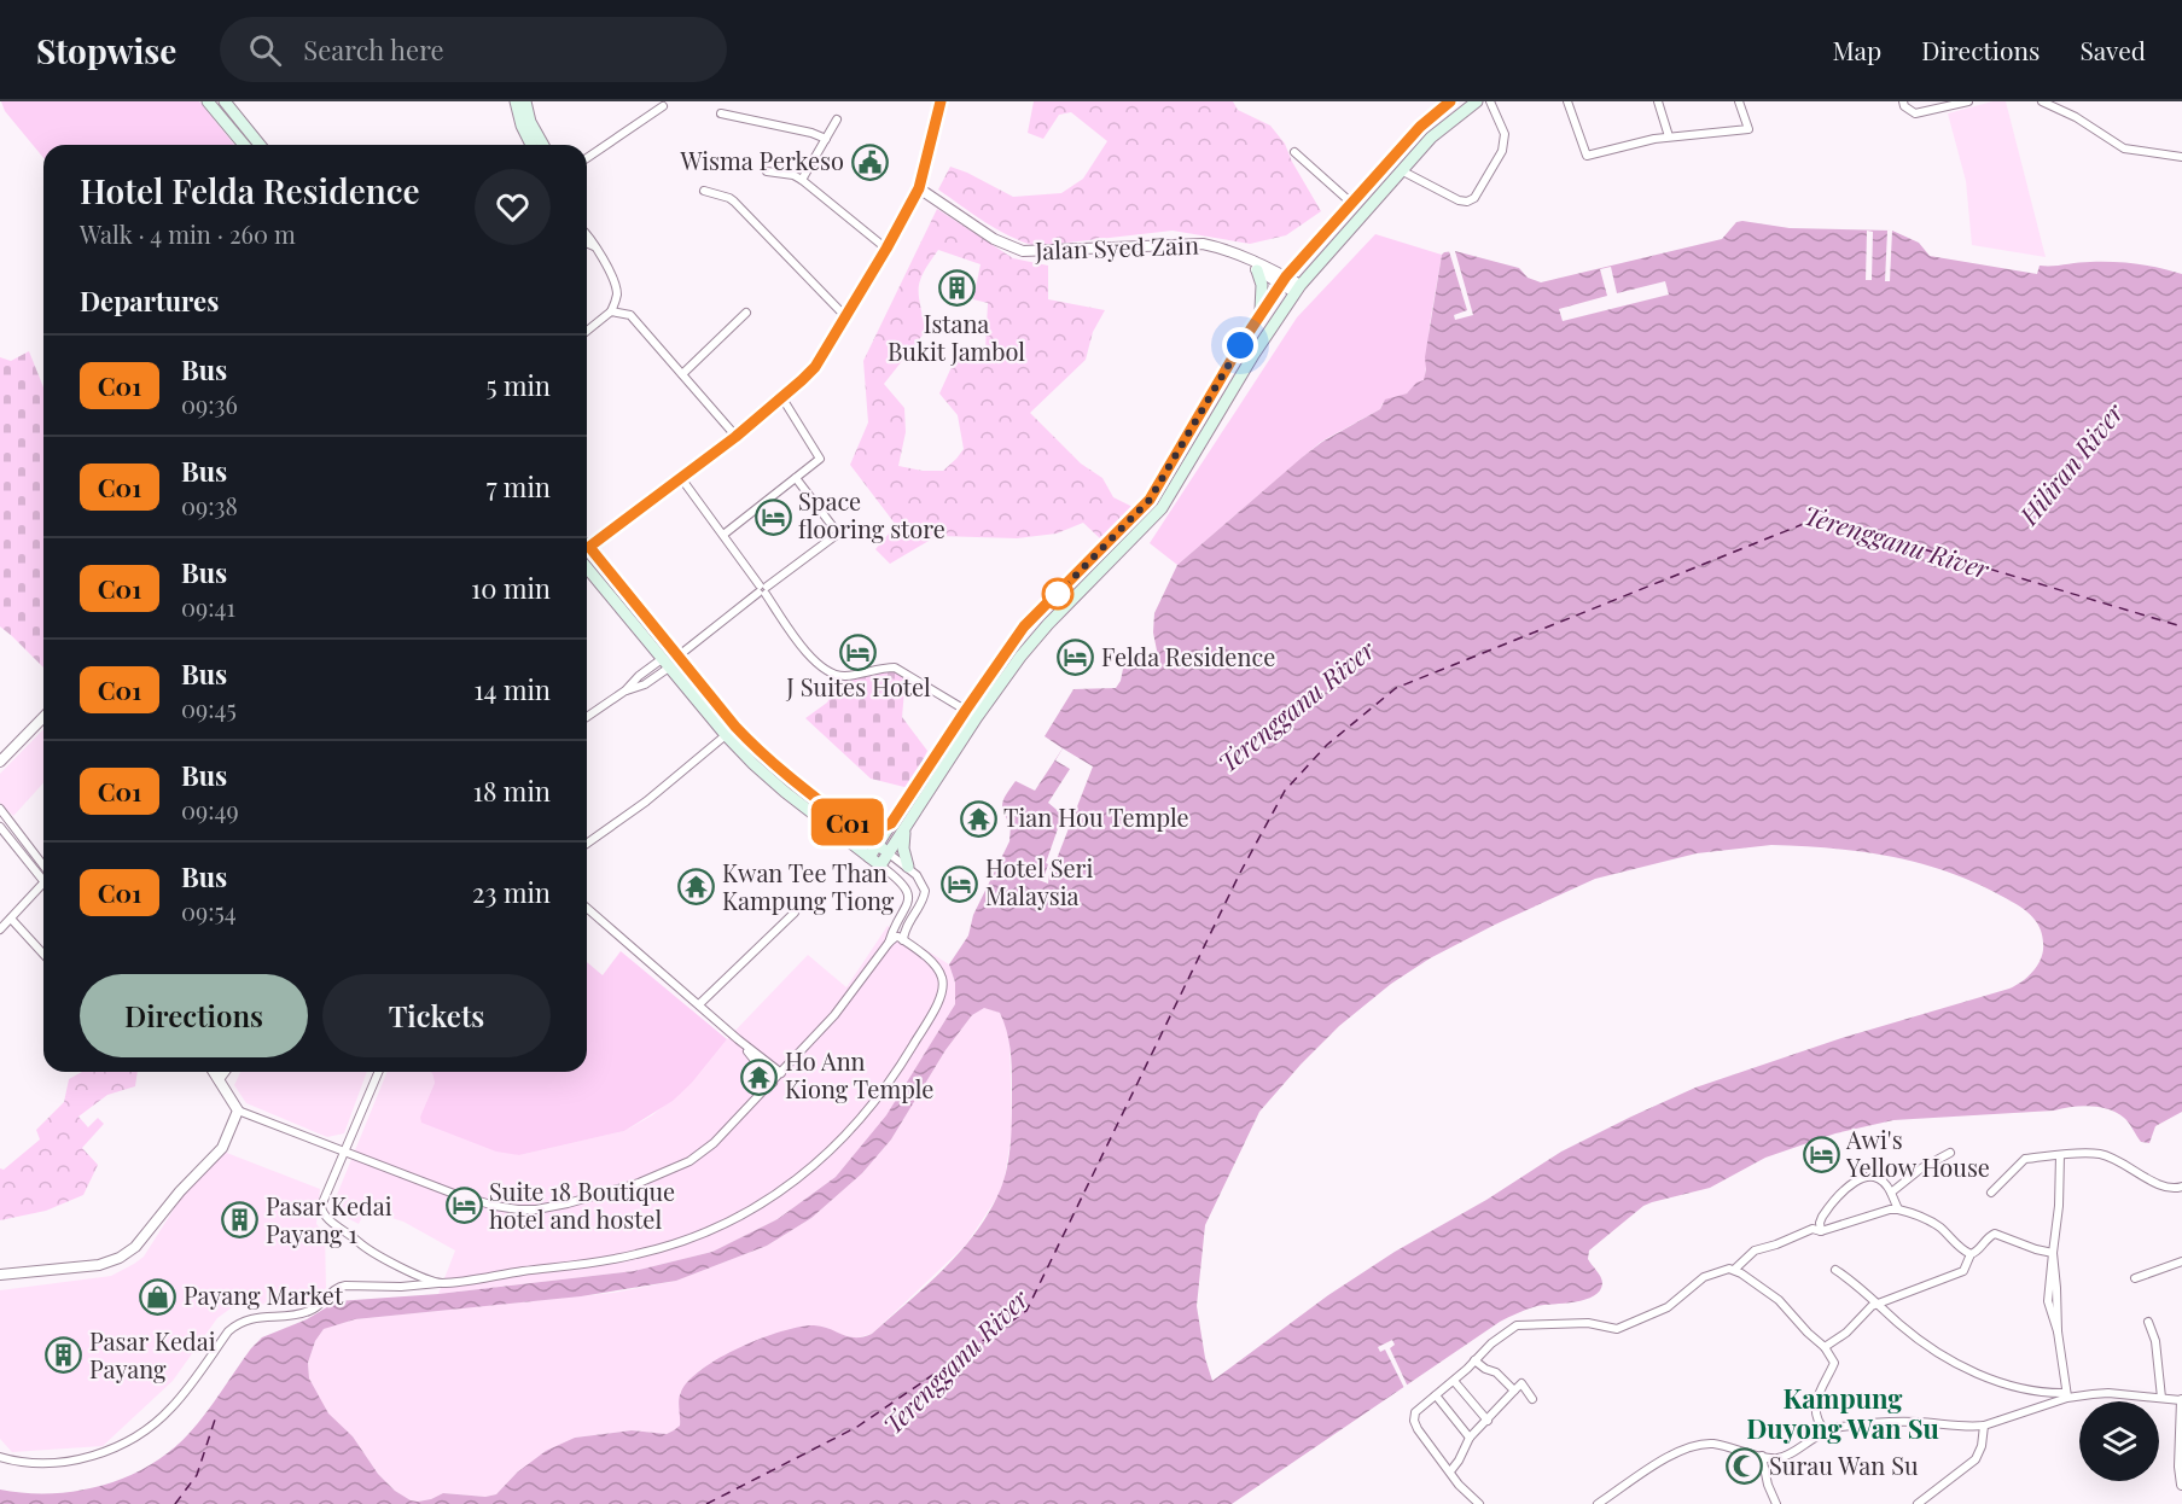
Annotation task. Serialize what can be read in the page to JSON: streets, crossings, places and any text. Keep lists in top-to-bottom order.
{
  "streets": {
    "street": ["Jalan Syed Zain"]
  },
  "districts": ["Kampung Duyong Wan Su"],
  "water": ["Hiliran River", "Terengganu River"],
  "places": {
    "public building": ["Wisma Perkeso"],
    "building": ["Istana Bukit Jambol", "Pasar Kedai Payang 1", "Pasar Kedai Payang"],
    "hotel": [
      "Space flooring store",
      "J Suites Hotel",
      "Felda Residence",
      "Hotel Seri Malaysia",
      "Awi's Yellow House",
      "Suite 18 Boutique hotel and hostel"
    ],
    "temple": ["Tian Hou Temple", "Kwan Tee Than Kampung Tiong", "Ho Ann Kiong Temple"],
    "shop": ["Payang Market"],
    "mosque": ["Surau Wan Su"]
  },
  "lines": ["bus line C01"],
  "page": {
    "header": "Stopwise",
    "search": "Search here",
    "nav": ["Map", "Directions", "Saved"],
    "on_map": "C01",
    "heading": [
      ["Hotel Felda Residence", "Walk · 4 min · 260 m"],
      "Departures"
    ],
    "list": [
      {
        "mark": "C01",
        "name": "Bus",
        "note": "09:36",
        "value": "5 min"
      },
      {
        "mark": "C01",
        "name": "Bus",
        "note": "09:38",
        "value": "7 min"
      },
      {
        "mark": "C01",
        "name": "Bus",
        "note": "09:41",
        "value": "10 min"
      },
      {
        "mark": "C01",
        "name": "Bus",
        "note": "09:45",
        "value": "14 min"
      },
      {
        "mark": "C01",
        "name": "Bus",
        "note": "09:49",
        "value": "18 min"
      },
      {
        "mark": "C01",
        "name": "Bus",
        "note": "09:54",
        "value": "23 min"
      }
    ],
    "buttons": ["Directions", "Tickets"]
  }
}
